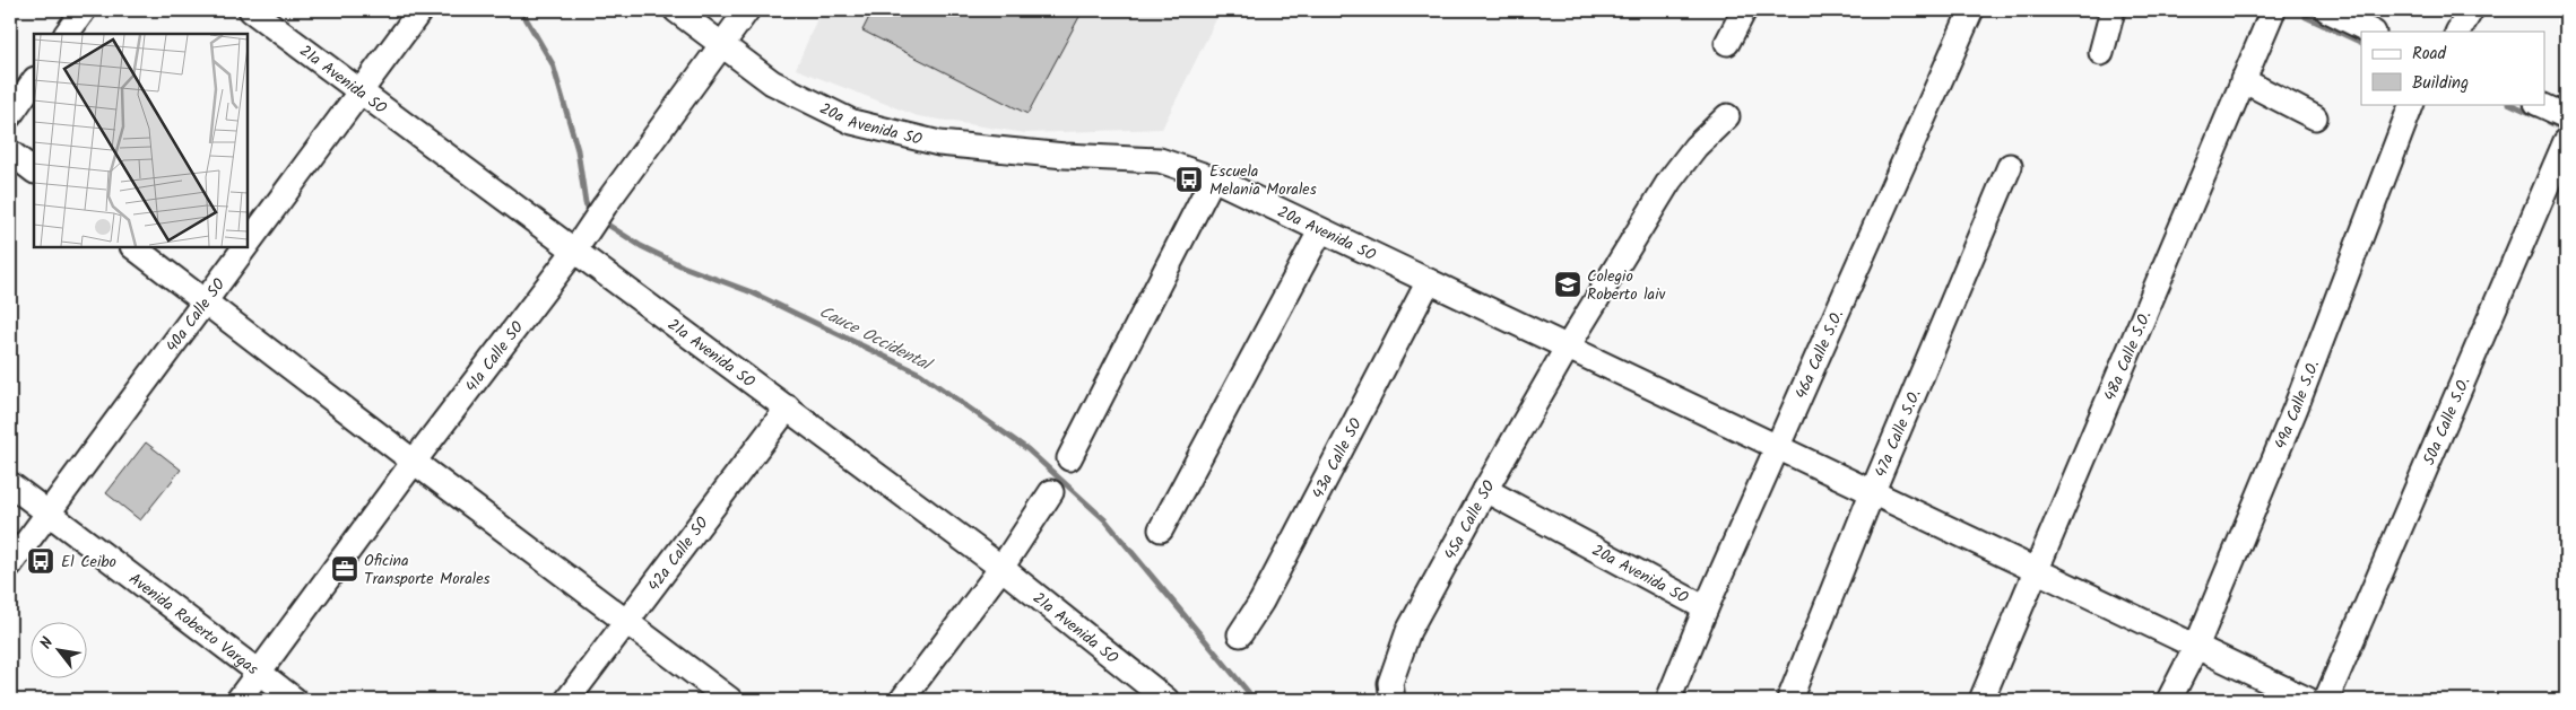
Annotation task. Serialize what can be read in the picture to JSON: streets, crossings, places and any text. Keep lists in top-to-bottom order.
{
  "streets": {
    "street": [
      "21a Avenida SO",
      "20a Avenida SO",
      "40a Calle SO",
      "46a Calle S.O.",
      "48a Calle S.O.",
      "41a Calle SO",
      "49a Calle S.O.",
      "50a Calle S.O.",
      "47a Calle S.O.",
      "43a Calle SO",
      "45a Calle SO",
      "42a Calle SO",
      "Avenida Roberto Vargas"
    ]
  },
  "crossings": [
    ["21a Avenida SO", "40a Calle SO"],
    ["21a Avenida SO", "41a Calle SO"],
    ["21a Avenida SO", "42a Calle SO"],
    ["20a Avenida SO", "46a Calle S.O."],
    ["20a Avenida SO", "48a Calle S.O."],
    ["20a Avenida SO", "41a Calle SO"],
    ["20a Avenida SO", "49a Calle S.O."],
    ["20a Avenida SO", "47a Calle S.O."],
    ["20a Avenida SO", "43a Calle SO"],
    ["20a Avenida SO", "45a Calle SO"],
    ["40a Calle SO", "Avenida Roberto Vargas"],
    ["41a Calle SO", "Avenida Roberto Vargas"]
  ],
  "water": ["Cauce Occidental"],
  "places": {
    "bus stop": ["Escuela Melania Morales", "El Ceibo"],
    "school or university": ["Colegio Roberto laiv"],
    "office": ["Oficina Transporte Morales"]
  },
  "legend": ["Road", "Building"],
  "north": "top left"
}
